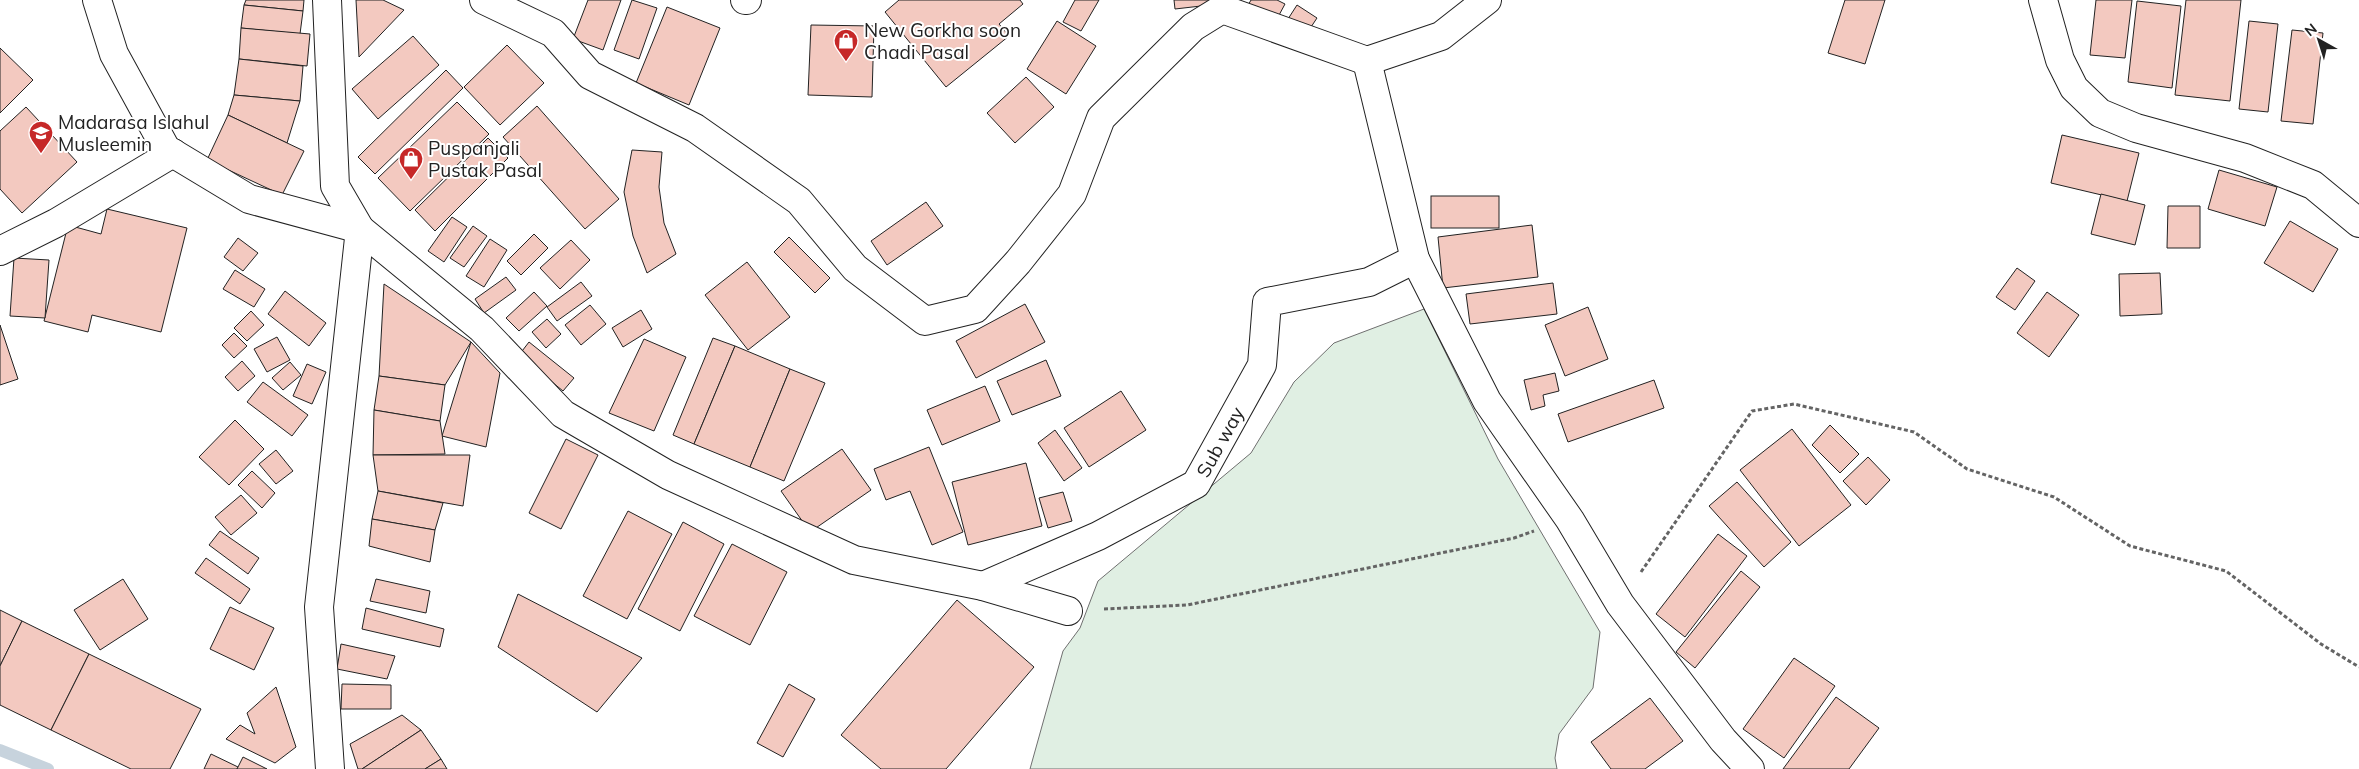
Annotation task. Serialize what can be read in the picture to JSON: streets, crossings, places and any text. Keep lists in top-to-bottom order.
{
  "streets": {
    "street": ["Sub way"]
  },
  "places": {
    "shop": ["New Gorkha soon Chadi Pasal", "Puspanjali Pustak Pasal"],
    "school or university": ["Madarasa Islahul Musleemin"]
  },
  "north": "top left"
}
